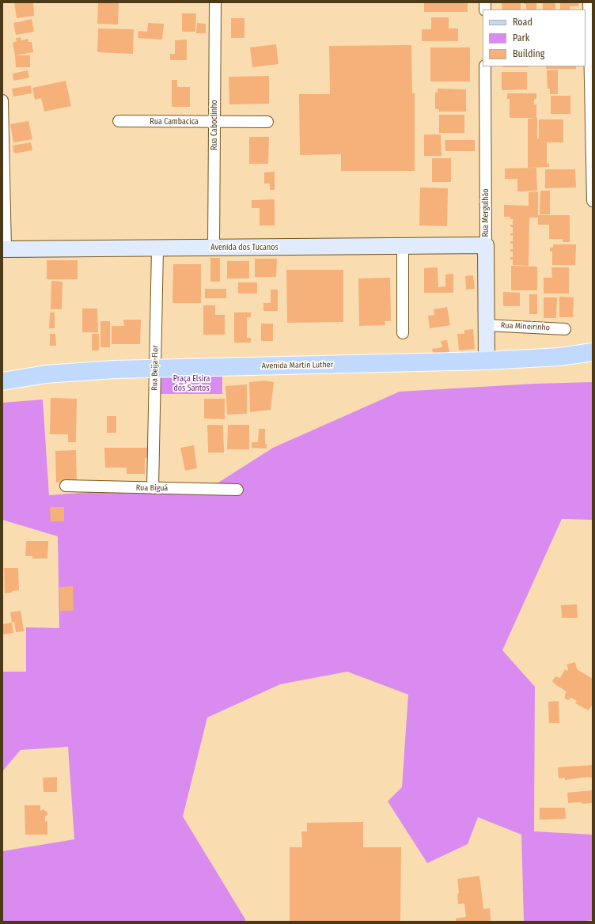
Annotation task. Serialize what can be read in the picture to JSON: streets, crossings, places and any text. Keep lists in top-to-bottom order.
{
  "streets": {
    "main road": ["Avenida Martin Luther"],
    "street": [
      "Rua Cambacica",
      "Rua Caboclinho",
      "Rua Mergulhão",
      "Avenida dos Tucanos",
      "Rua Mineirinho",
      "Rua Beija-Flor",
      "Rua Biguá"
    ]
  },
  "crossings": [
    ["Rua Cambacica", "Rua Caboclinho"],
    ["Rua Caboclinho", "Avenida dos Tucanos"],
    ["Rua Mergulhão", "Avenida dos Tucanos"],
    ["Rua Mergulhão", "Rua Mineirinho"],
    ["Rua Mergulhão", "Avenida Martin Luther"],
    ["Avenida dos Tucanos", "Rua Beija-Flor"],
    ["Avenida Martin Luther", "Rua Beija-Flor"],
    ["Rua Beija-Flor", "Rua Biguá"]
  ],
  "parks": ["Praça Elsira dos Santos"],
  "legend": ["Road", "Park", "Building"]
}
